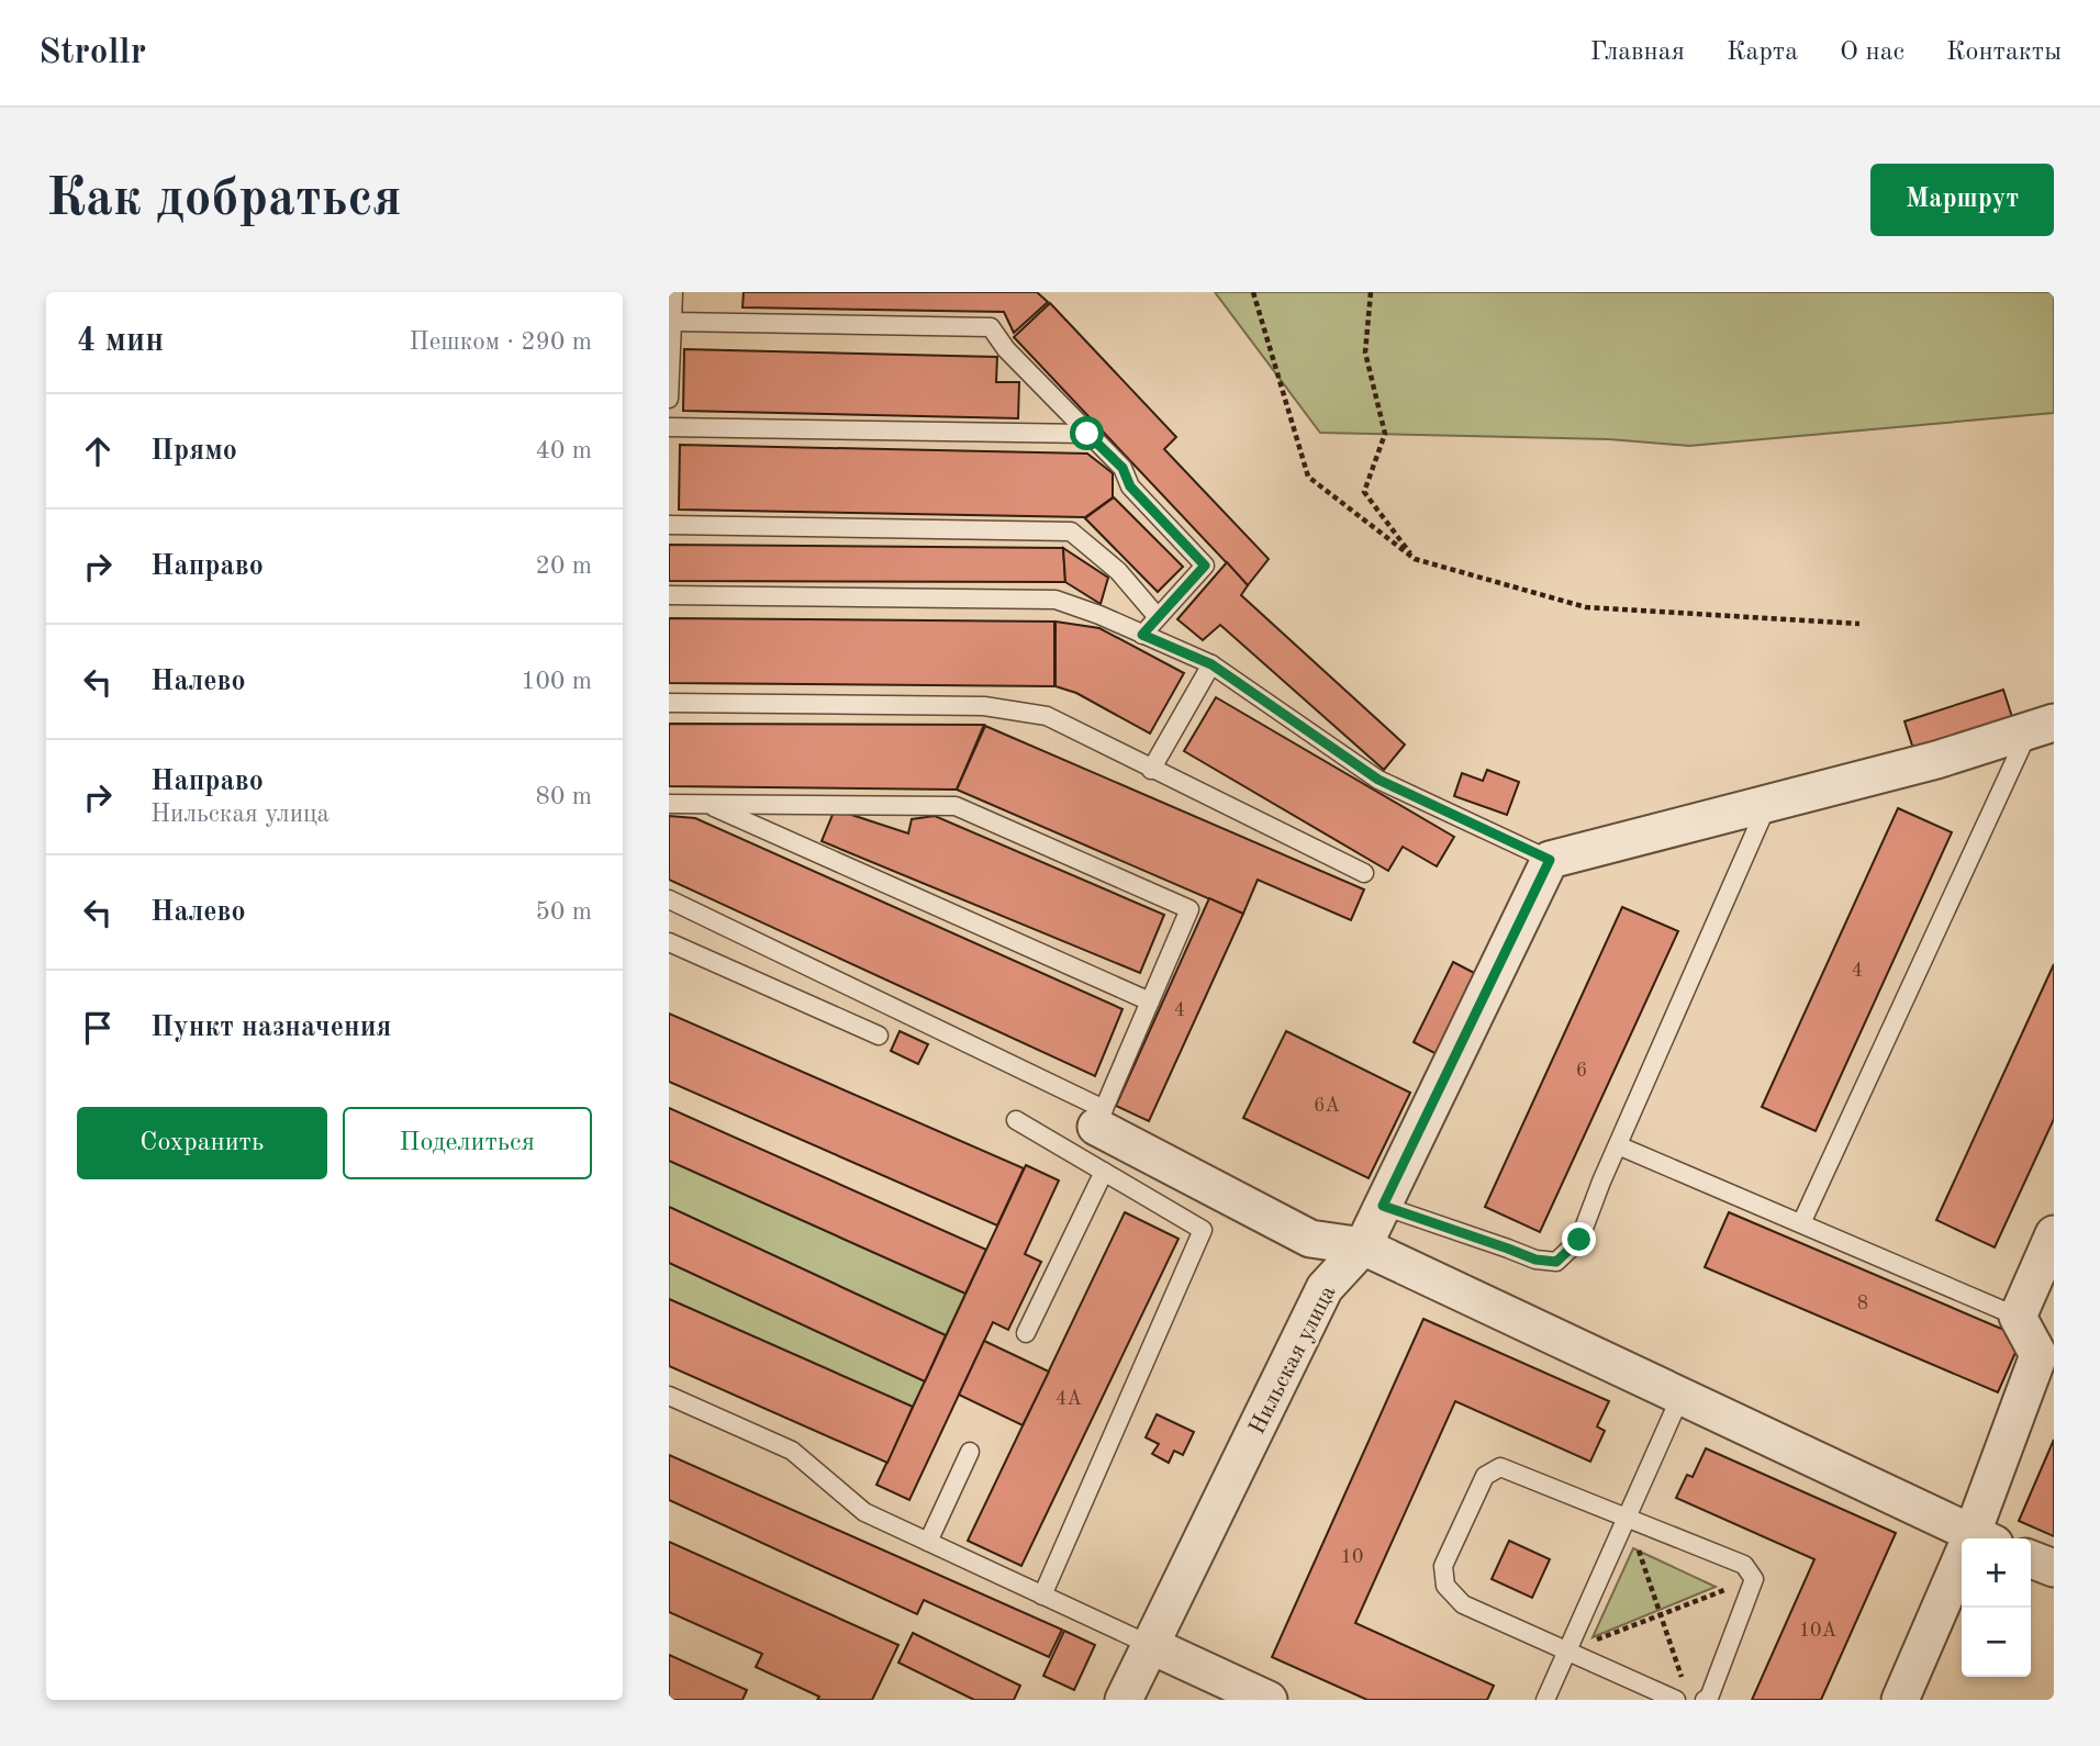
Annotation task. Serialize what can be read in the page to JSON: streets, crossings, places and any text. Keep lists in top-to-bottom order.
{
  "streets": {
    "street": ["Нильская улица"]
  },
  "house_numbers": [
    "4",
    "4",
    "6",
    "6А",
    "8",
    "4А",
    "10",
    "10А"
  ],
  "page": {
    "header": "Strollr",
    "nav": [
      "Главная",
      "Карта",
      "О нас",
      "Контакты"
    ],
    "buttons": [
      "Маршрут",
      ["Сохранить", "Поделиться"]
    ],
    "title": "Как добраться",
    "heading": ["4 мин", "Пешком · 290 m"],
    "list": [
      ["Прямо", "40 m"],
      ["Направо", "20 m"],
      ["Налево", "100 m"],
      ["Направо", "Нильская улица", "80 m"],
      ["Налево", "50 m"],
      "Пункт назначения"
    ],
    "map_buttons": ["+", "−"]
  }
}
